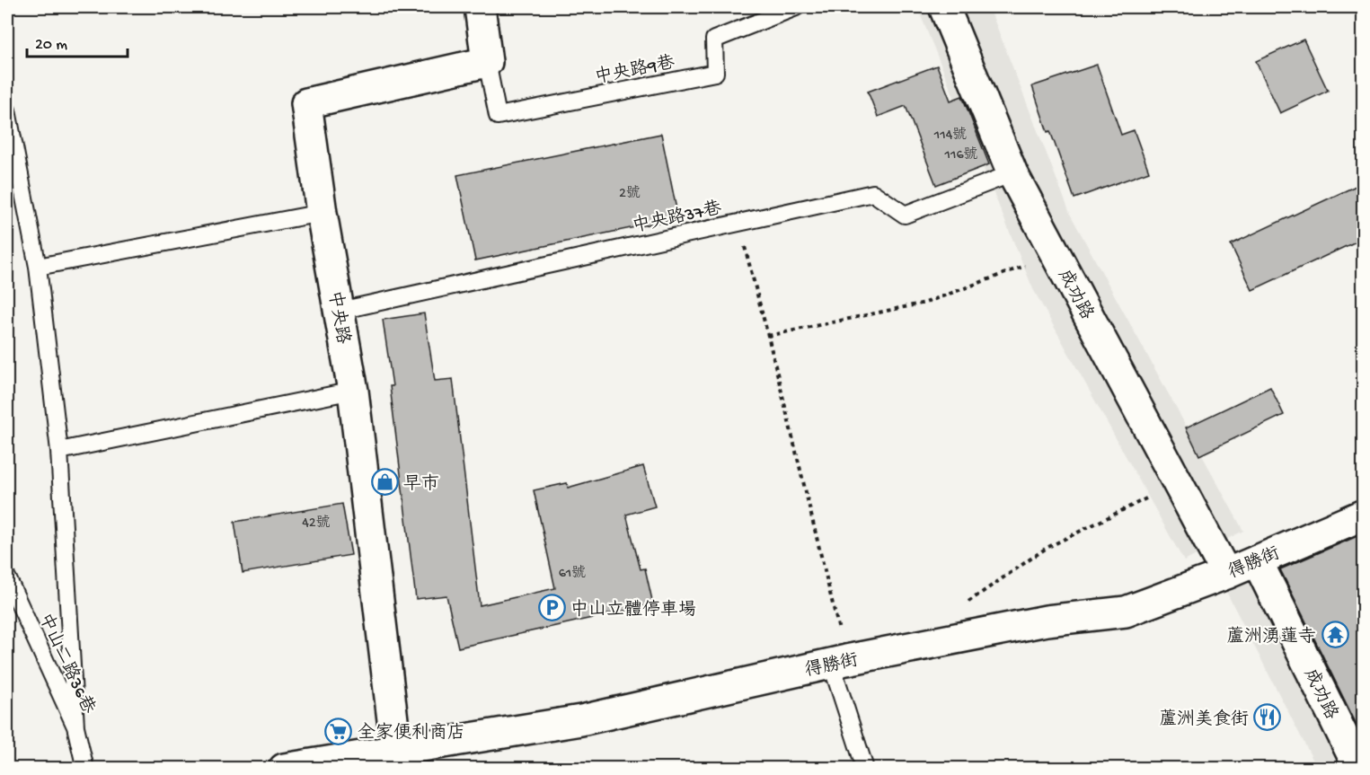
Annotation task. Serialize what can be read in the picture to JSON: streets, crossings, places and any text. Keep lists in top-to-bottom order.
{
  "streets": {
    "street": ["成功路", "中央路", "得勝街"],
    "lane": ["中央路9巷", "中央路37巷", "中山二路36巷"]
  },
  "crossings": [
    ["中央路9巷", "中央路"],
    ["中央路37巷", "成功路"],
    ["中央路37巷", "中央路"],
    ["成功路", "得勝街"],
    ["中央路", "得勝街"]
  ],
  "places": {
    "shop": ["早市"],
    "parking": ["中山立體停車場"],
    "temple": ["蘆洲湧蓮寺"],
    "restaurant": ["蘆洲美食街"],
    "supermarket": ["全家便利商店"]
  },
  "house_numbers": [
    "114號",
    "116號",
    "2號",
    "42號",
    "61號"
  ],
  "scale_bar": "20 m"
}
